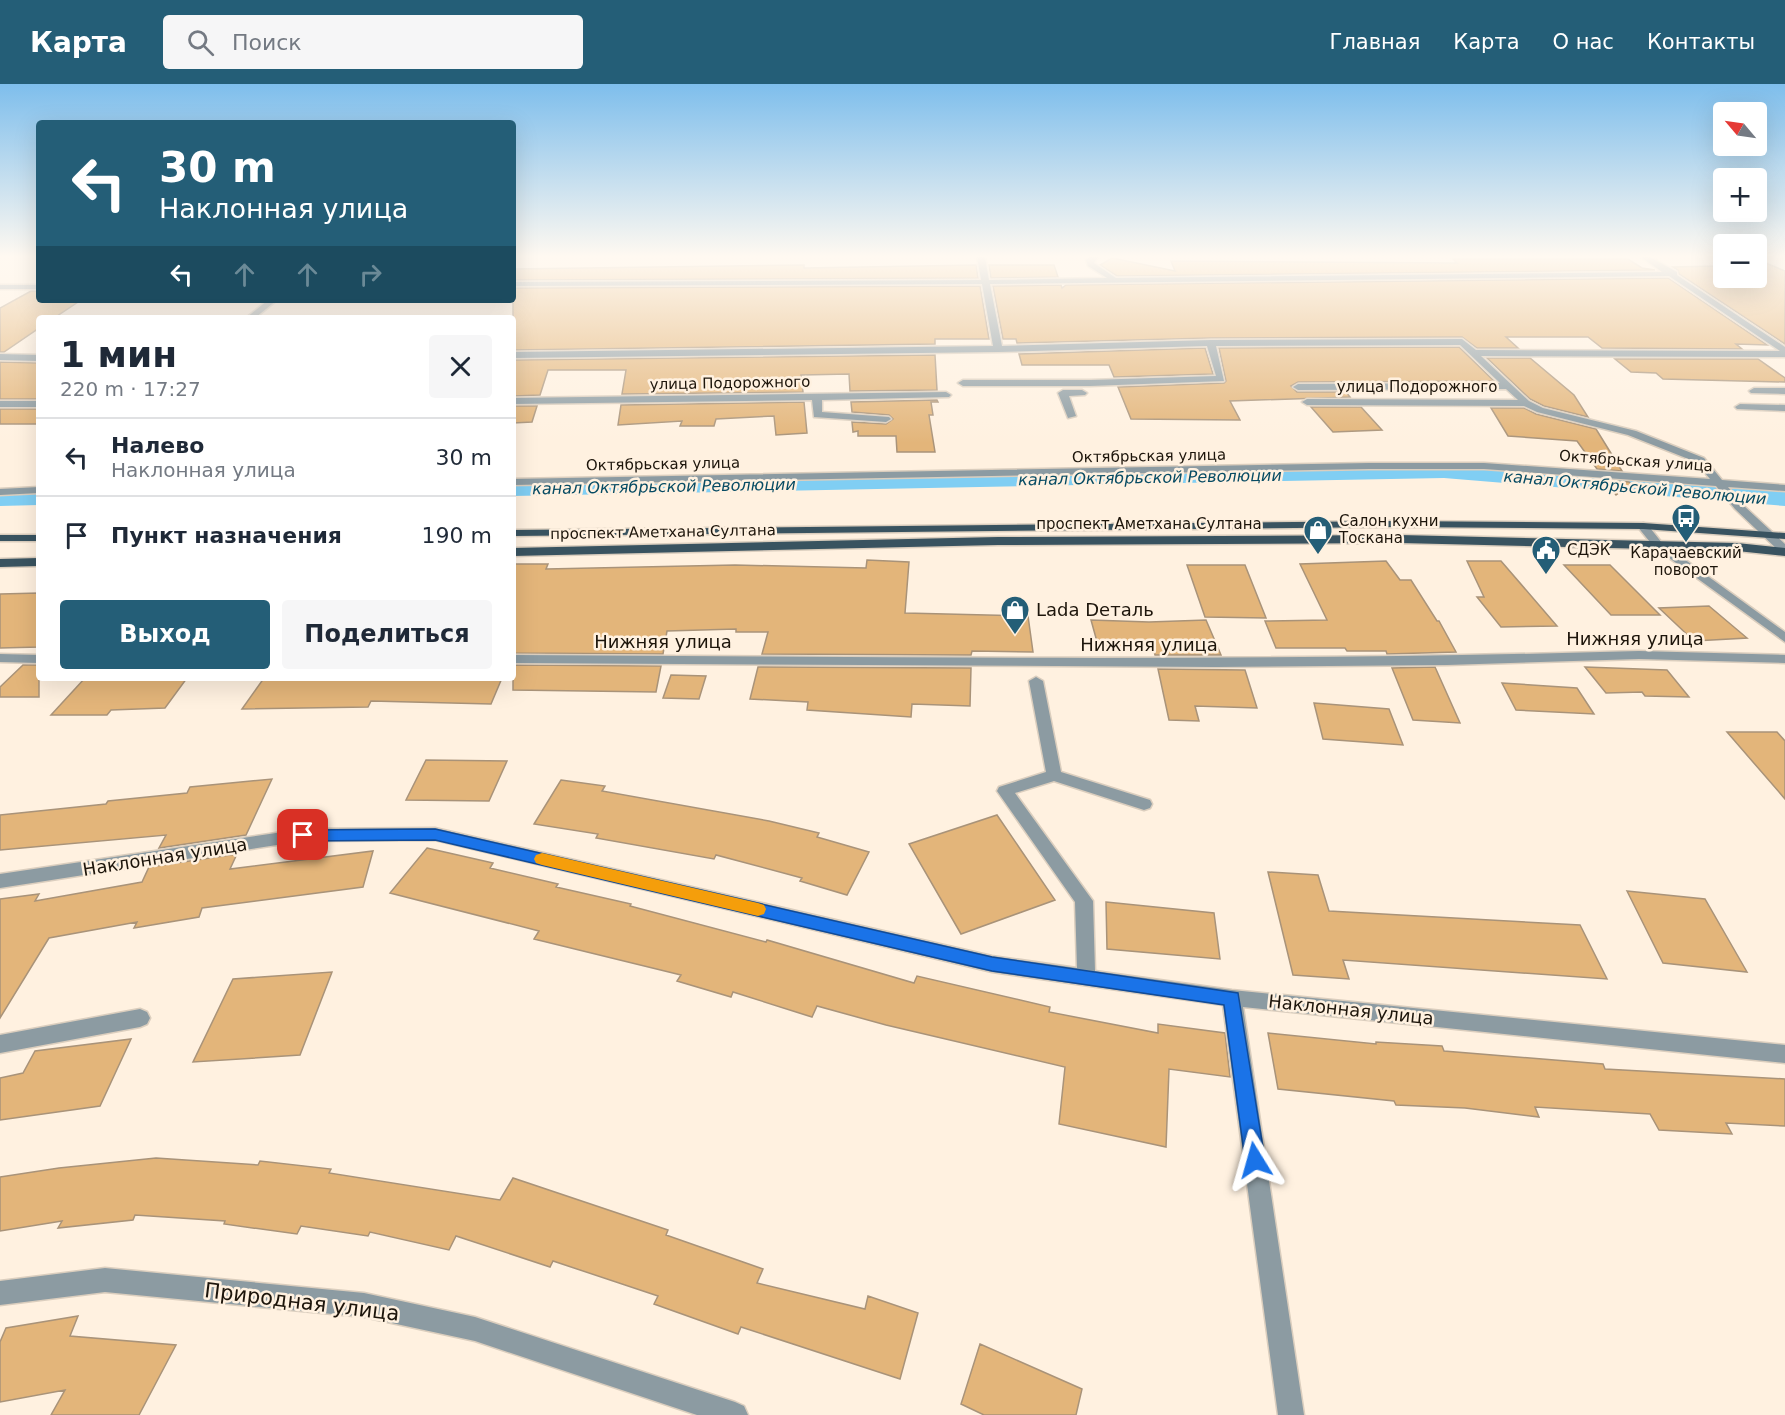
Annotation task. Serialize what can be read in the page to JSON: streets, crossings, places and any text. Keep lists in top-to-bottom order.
{
  "streets": {
    "main road": ["проспект Аметхана Султана"],
    "street": [
      "улица Подорожного",
      "Октябрьская улица",
      "Нижняя улица",
      "Наклонная улица",
      "Природная улица"
    ]
  },
  "water": ["канал Октябрьской Революции"],
  "places": {
    "bus stop": ["Карачаевский поворот"],
    "shop": ["Салон кухни Тоскана", "Lada Dеталь"],
    "public building": ["СДЭК"]
  },
  "north": "top left",
  "page": {
    "header": "Карта",
    "search": "Поиск",
    "nav": [
      "Главная",
      "Карта",
      "О нас",
      "Контакты"
    ],
    "map_buttons": ["+", "−"],
    "turn": ["30 m", "Наклонная улица"],
    "heading": ["1 мин", "220 m · 17:27"],
    "list": [
      {
        "name": "Налево",
        "note": "Наклонная улица",
        "value": "30 m"
      },
      {
        "name": "Пункт назначения",
        "value": "190 m"
      }
    ],
    "buttons": ["Выход", "Поделиться"]
  }
}
